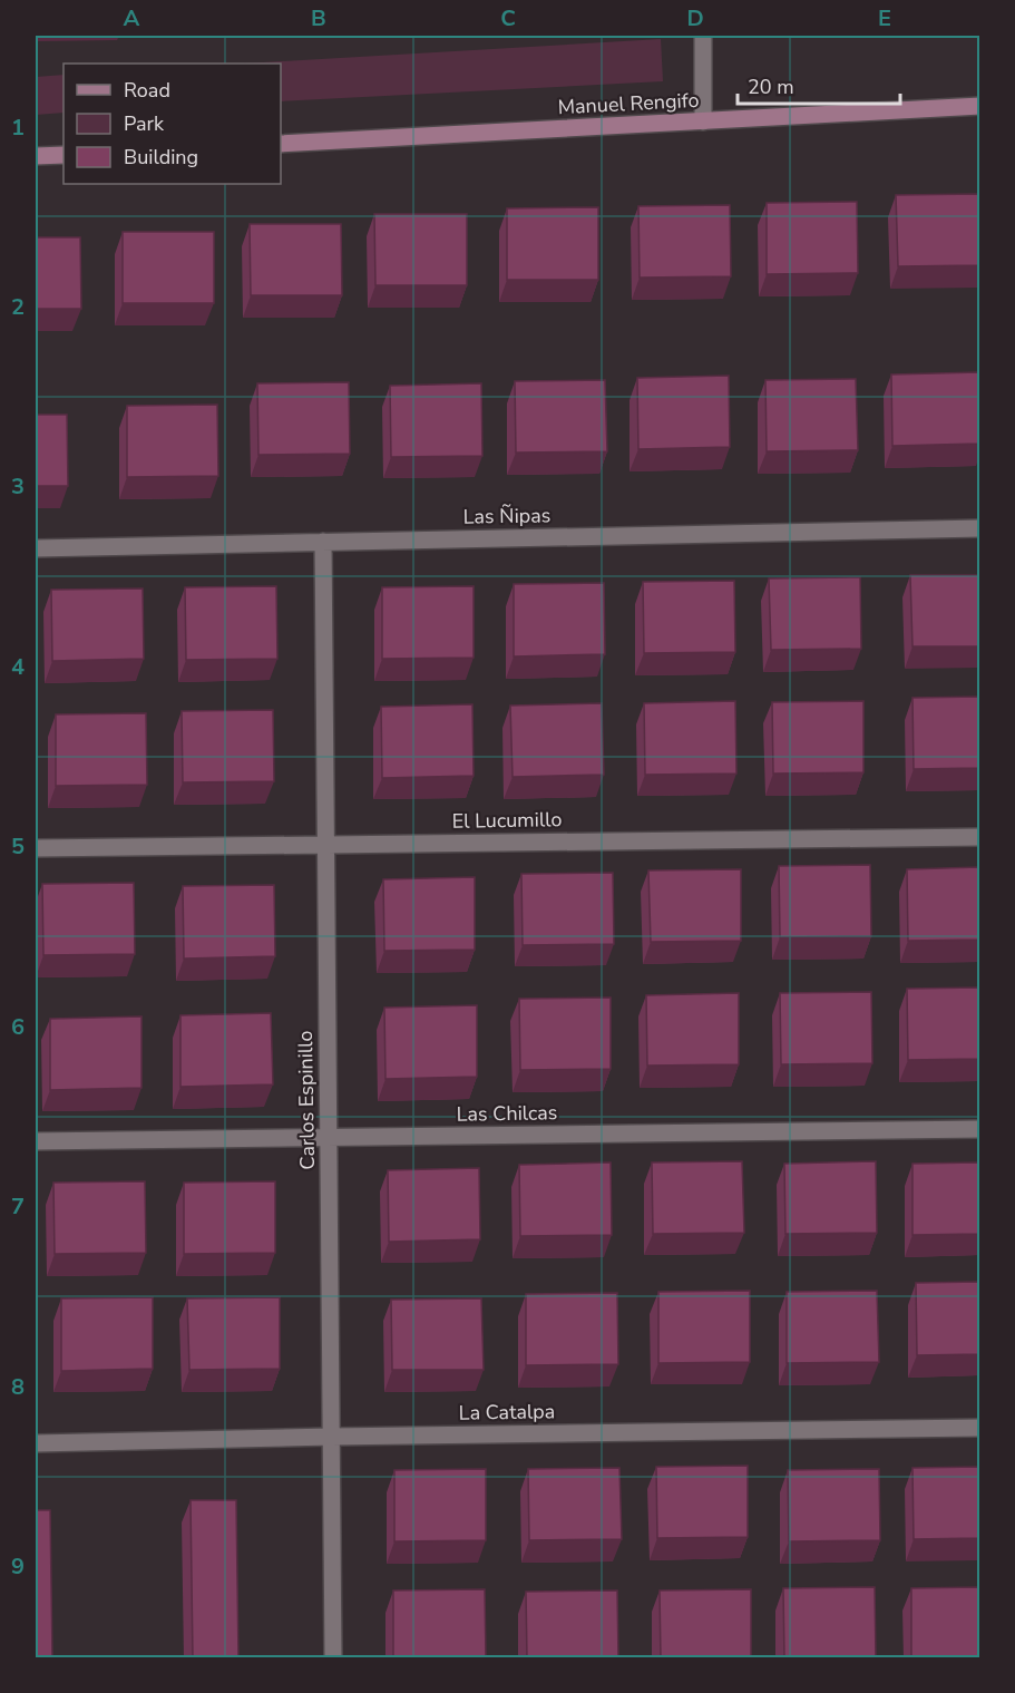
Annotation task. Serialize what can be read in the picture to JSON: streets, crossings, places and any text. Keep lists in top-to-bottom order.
{
  "streets": {
    "street": [
      "Manuel Rengifo",
      "Las Ñipas",
      "El Lucumillo",
      "Carlos Espinillo",
      "Las Chilcas",
      "La Catalpa"
    ]
  },
  "crossings": [
    ["Las Ñipas", "Carlos Espinillo"],
    ["El Lucumillo", "Carlos Espinillo"],
    ["Carlos Espinillo", "Las Chilcas"],
    ["Carlos Espinillo", "La Catalpa"]
  ],
  "legend": ["Road", "Park", "Building"],
  "scale_bar": "20 m",
  "grid": {
    "columns": [
      "A",
      "B",
      "C",
      "D",
      "E"
    ],
    "rows": [
      "1",
      "2",
      "3",
      "4",
      "5",
      "6",
      "7",
      "8",
      "9"
    ]
  }
}
